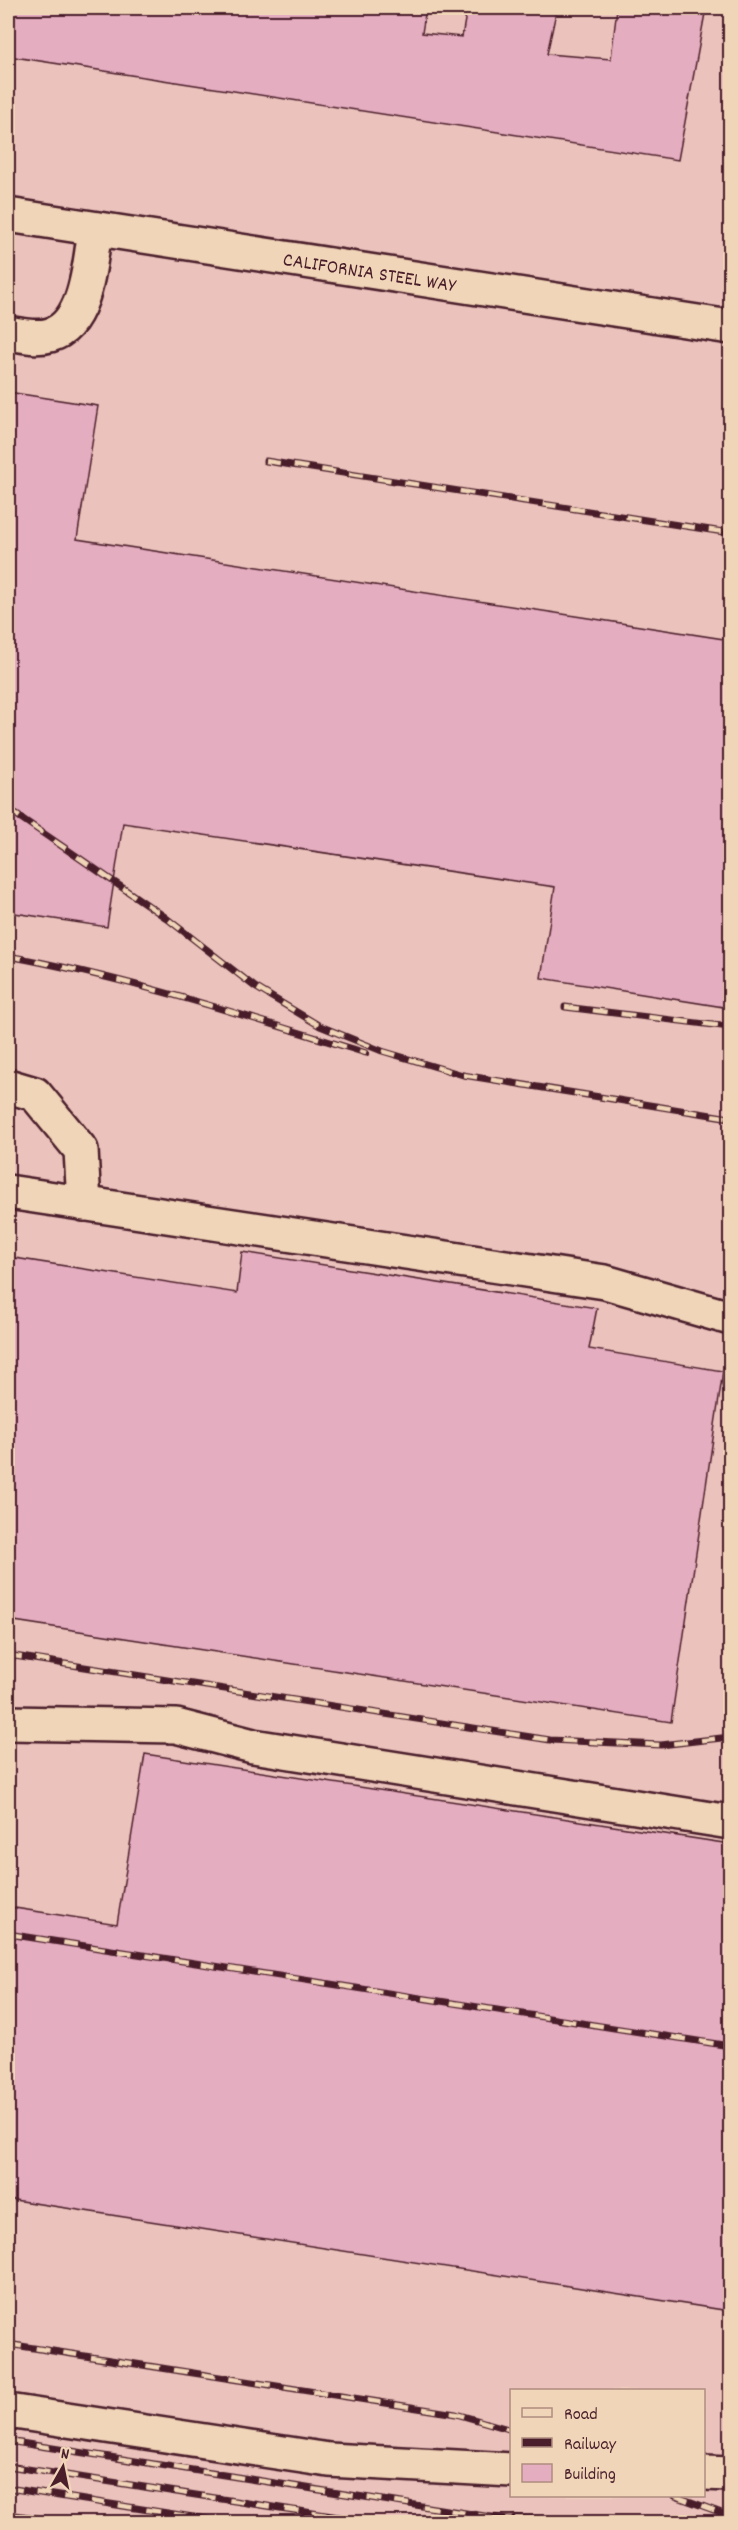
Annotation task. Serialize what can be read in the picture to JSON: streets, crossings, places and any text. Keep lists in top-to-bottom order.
{
  "streets": {
    "lane": ["CALIFORNIA STEEL WAY"]
  },
  "legend": ["Road", "Railway", "Building"],
  "north": "top"
}
